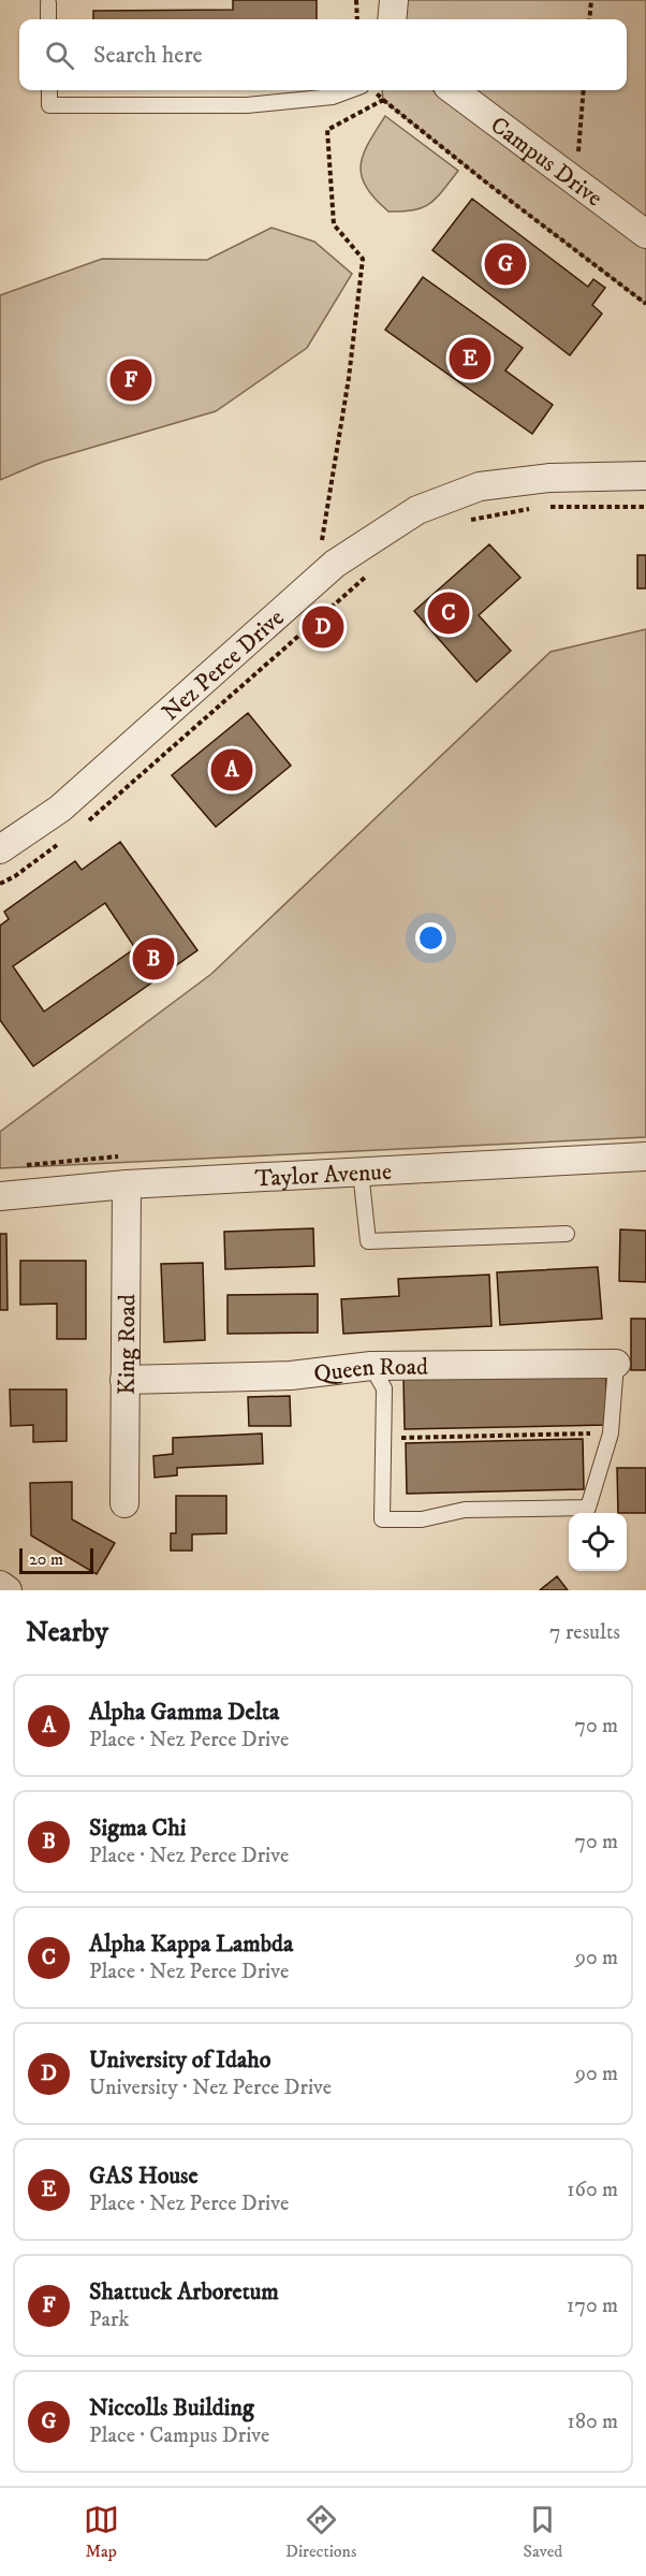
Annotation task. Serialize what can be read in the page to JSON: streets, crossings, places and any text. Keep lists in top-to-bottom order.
{
  "streets": {
    "street": [
      "Campus Drive",
      "Nez Perce Drive",
      "Taylor Avenue",
      "King Road",
      "Queen Road"
    ]
  },
  "crossings": [
    ["Taylor Avenue", "King Road"],
    ["King Road", "Queen Road"]
  ],
  "scale_bar": "20 m",
  "page": {
    "search": "Search here",
    "pins": [
      "G",
      "E",
      "F",
      "C",
      "D",
      "A",
      "B"
    ],
    "scale": "20 m",
    "heading": ["Nearby", "7 results"],
    "list": [
      {
        "mark": "A",
        "name": "Alpha Gamma Delta",
        "note": "Place · Nez Perce Drive",
        "value": "70 m"
      },
      {
        "mark": "B",
        "name": "Sigma Chi",
        "note": "Place · Nez Perce Drive",
        "value": "70 m"
      },
      {
        "mark": "C",
        "name": "Alpha Kappa Lambda",
        "note": "Place · Nez Perce Drive",
        "value": "90 m"
      },
      {
        "mark": "D",
        "name": "University of Idaho",
        "note": "University · Nez Perce Drive",
        "value": "90 m"
      },
      {
        "mark": "E",
        "name": "GAS House",
        "note": "Place · Nez Perce Drive",
        "value": "160 m"
      },
      {
        "mark": "F",
        "name": "Shattuck Arboretum",
        "note": "Park",
        "value": "170 m"
      },
      {
        "mark": "G",
        "name": "Niccolls Building",
        "note": "Place · Campus Drive",
        "value": "180 m"
      }
    ],
    "nav": ["Map", "Directions", "Saved"]
  }
}
